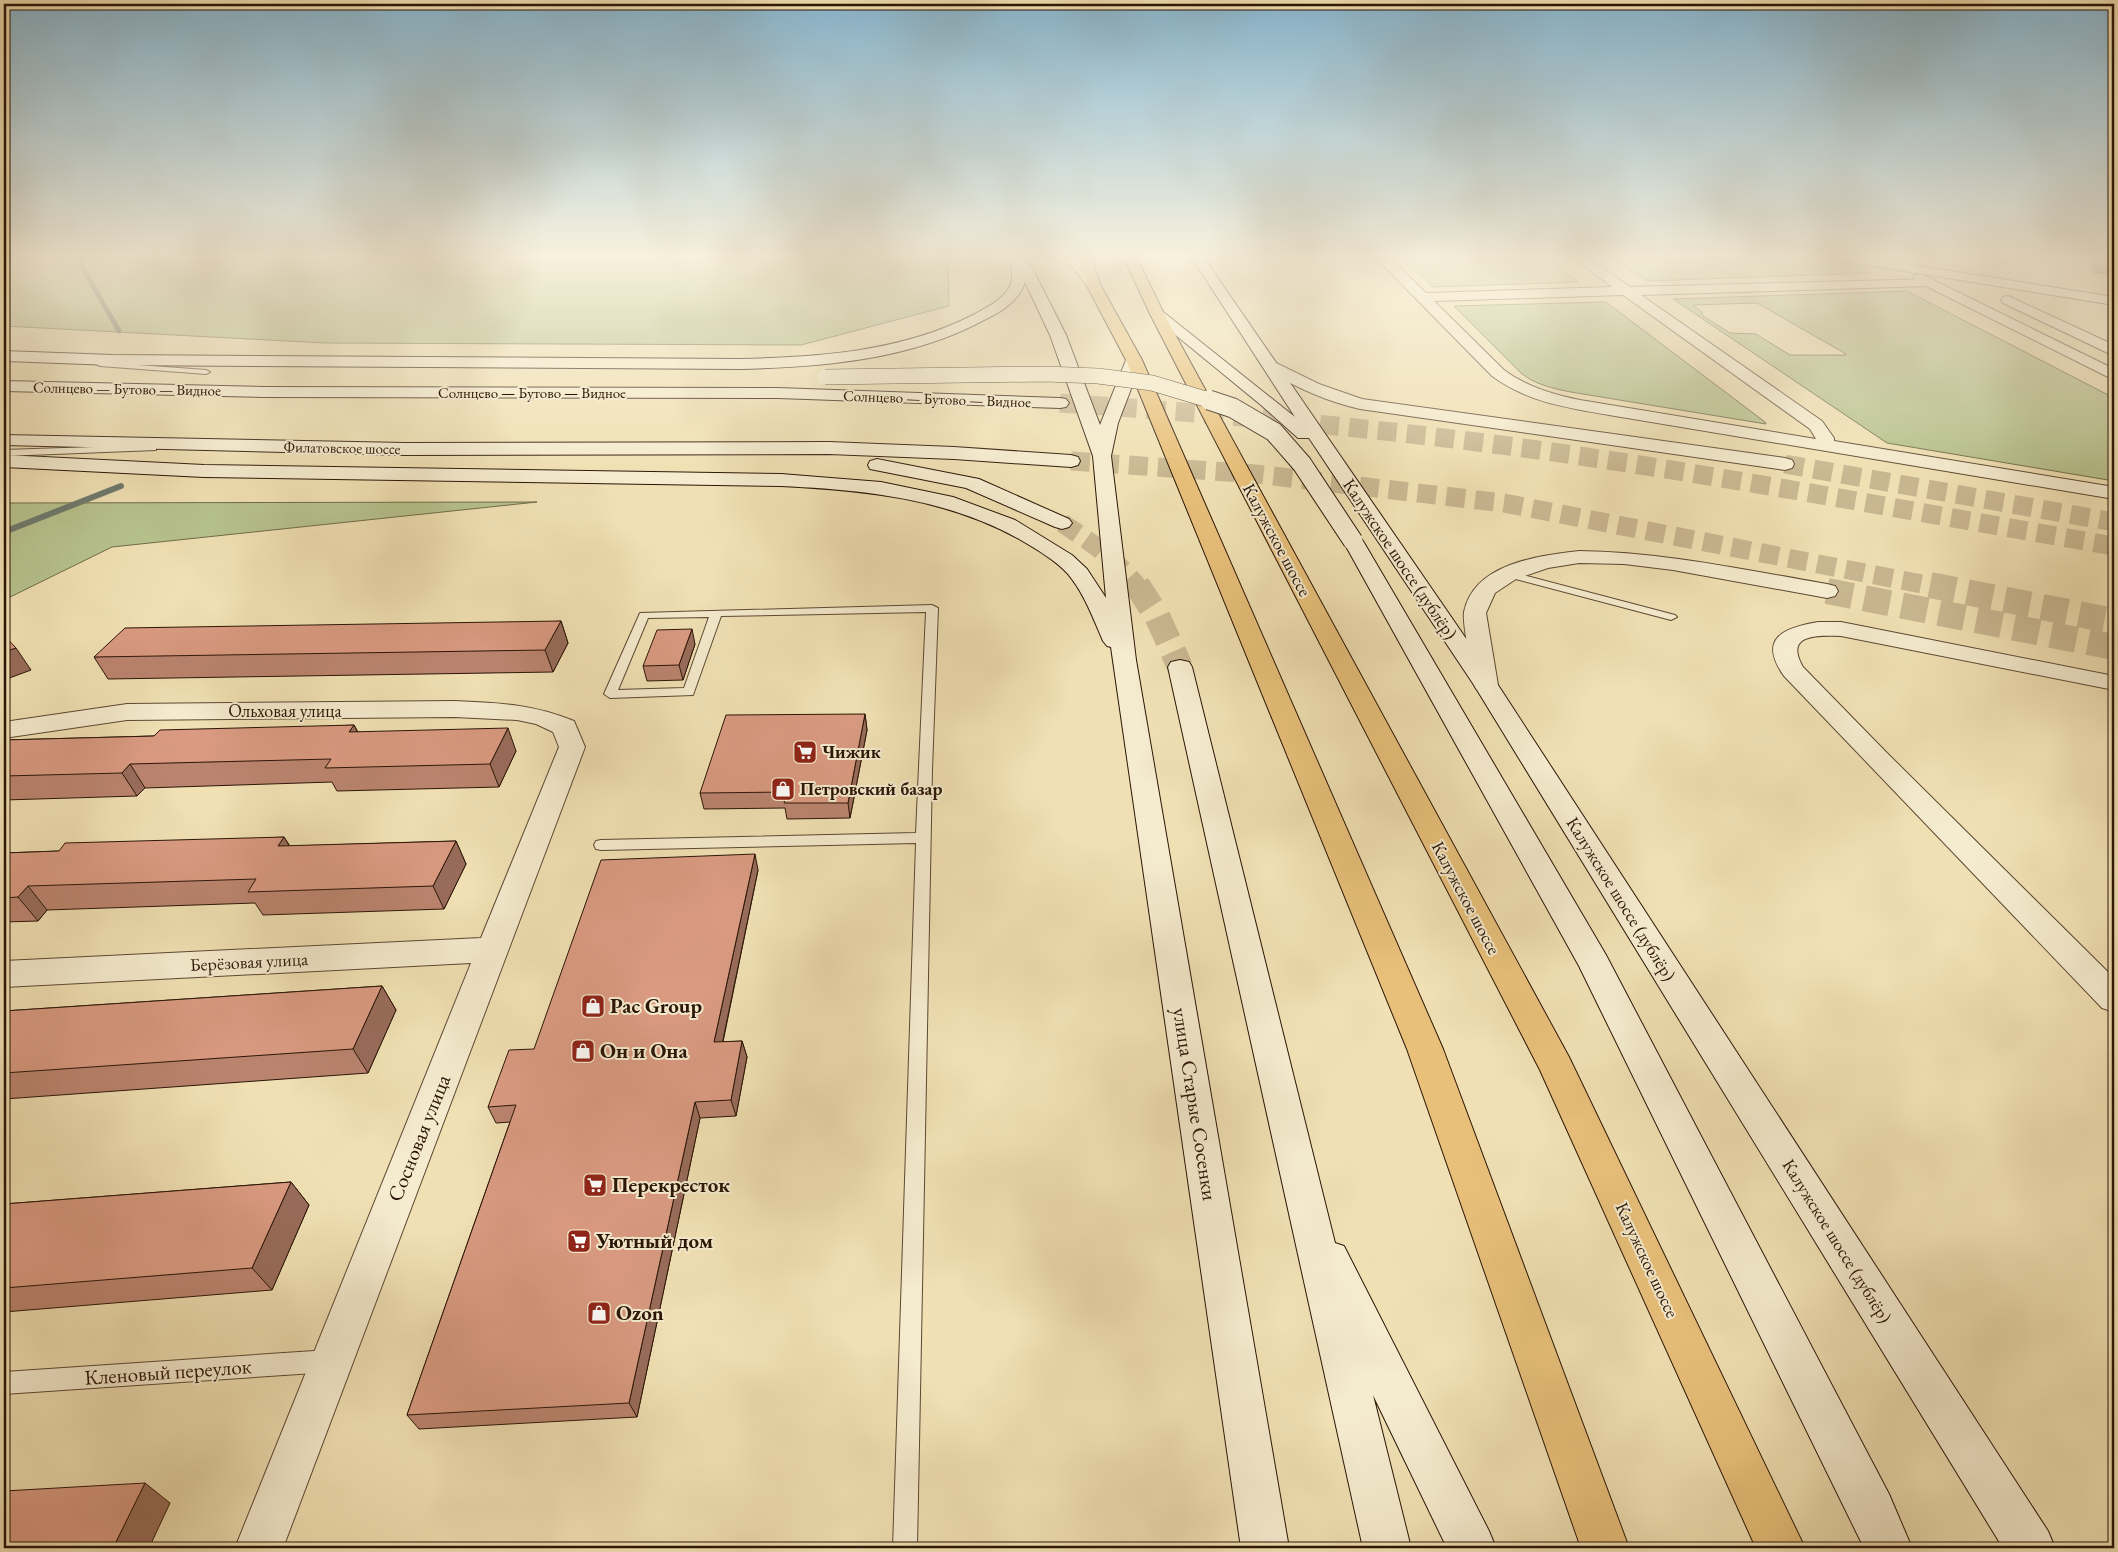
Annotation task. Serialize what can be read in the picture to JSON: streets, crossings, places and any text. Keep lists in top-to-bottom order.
{
  "streets": {
    "highway": ["Калужское шоссе"],
    "main road": [
      "Солнцево — Бутово — Видное",
      "Филатовское шоссе",
      "Калужское шоссе (дублёр)",
      "Ольховая улица",
      "Берёзовая улица",
      "улица Старые Сосенки",
      "Сосновая улица"
    ],
    "lane": ["Кленовый переулок"]
  },
  "crossings": [
    ["Ольховая улица", "Сосновая улица"],
    ["Берёзовая улица", "Сосновая улица"],
    ["Сосновая улица", "Кленовый переулок"]
  ],
  "places": {
    "supermarket": ["Чижик", "Перекресток", "Уютный дом"],
    "shop": [
      "Петровский базар",
      "Pac Group",
      "Он и Она",
      "Ozon"
    ]
  }
}
